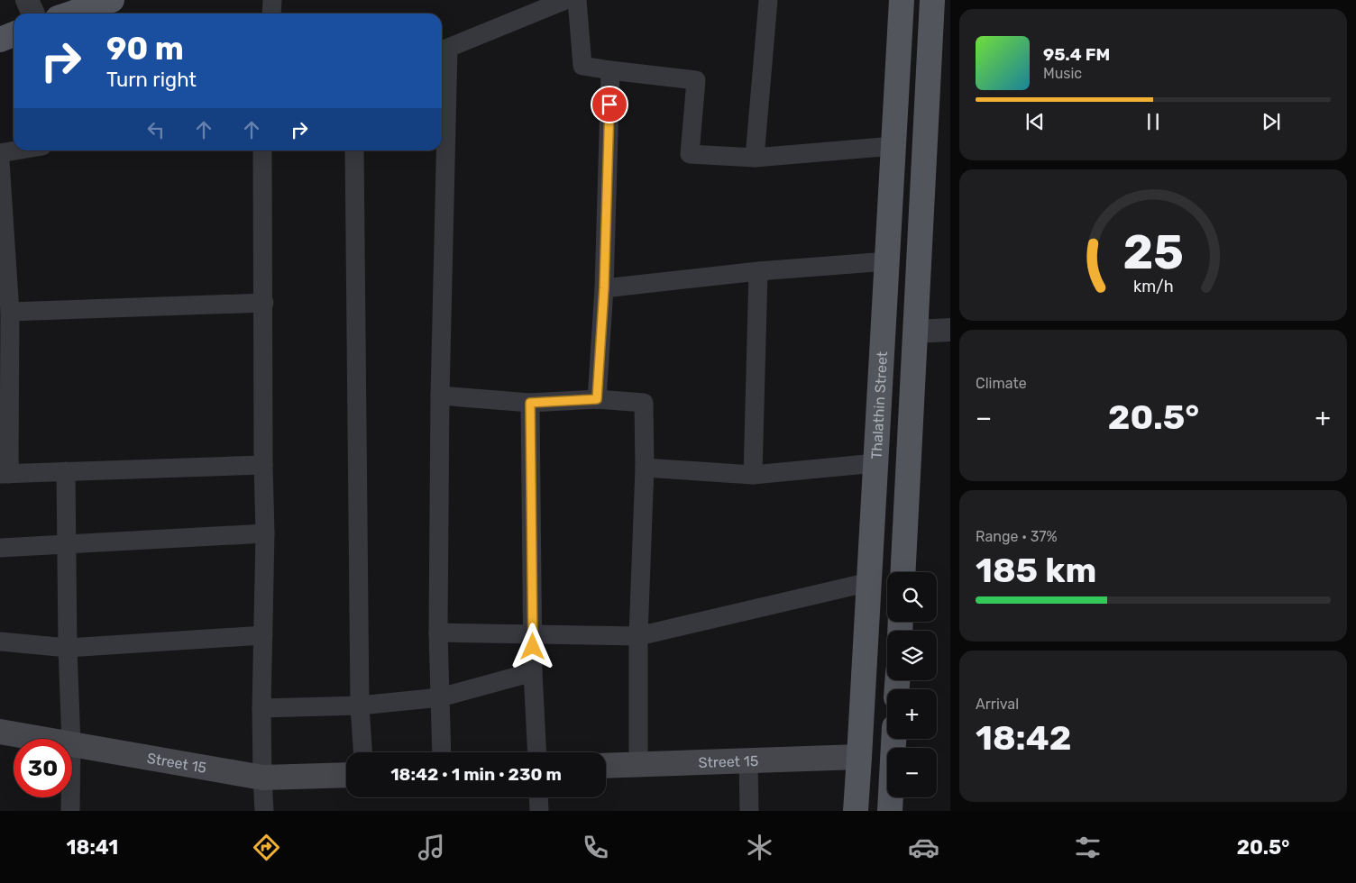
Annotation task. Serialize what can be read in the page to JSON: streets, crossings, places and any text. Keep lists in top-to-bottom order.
{
  "streets": {
    "main road": ["Thalathin Street", "Street 15"]
  },
  "crossings": [
    ["Thalathin Street", "Street 15"]
  ],
  "page": {
    "turn": ["90 m", "Turn right"],
    "song": ["95.4 FM", "Music"],
    "tile": [
      "Climate",
      ["Range · 37%", "185 km"],
      ["Arrival", "18:42"]
    ],
    "heat": ["−", "20.5°", "+"],
    "map_buttons": ["+", "−"],
    "limit": "30",
    "trip": "18:42 · 1 min · 230 m",
    "tabs": ["18:41", "20.5°"],
    "gauge": ["25", "km/h"]
  }
}
